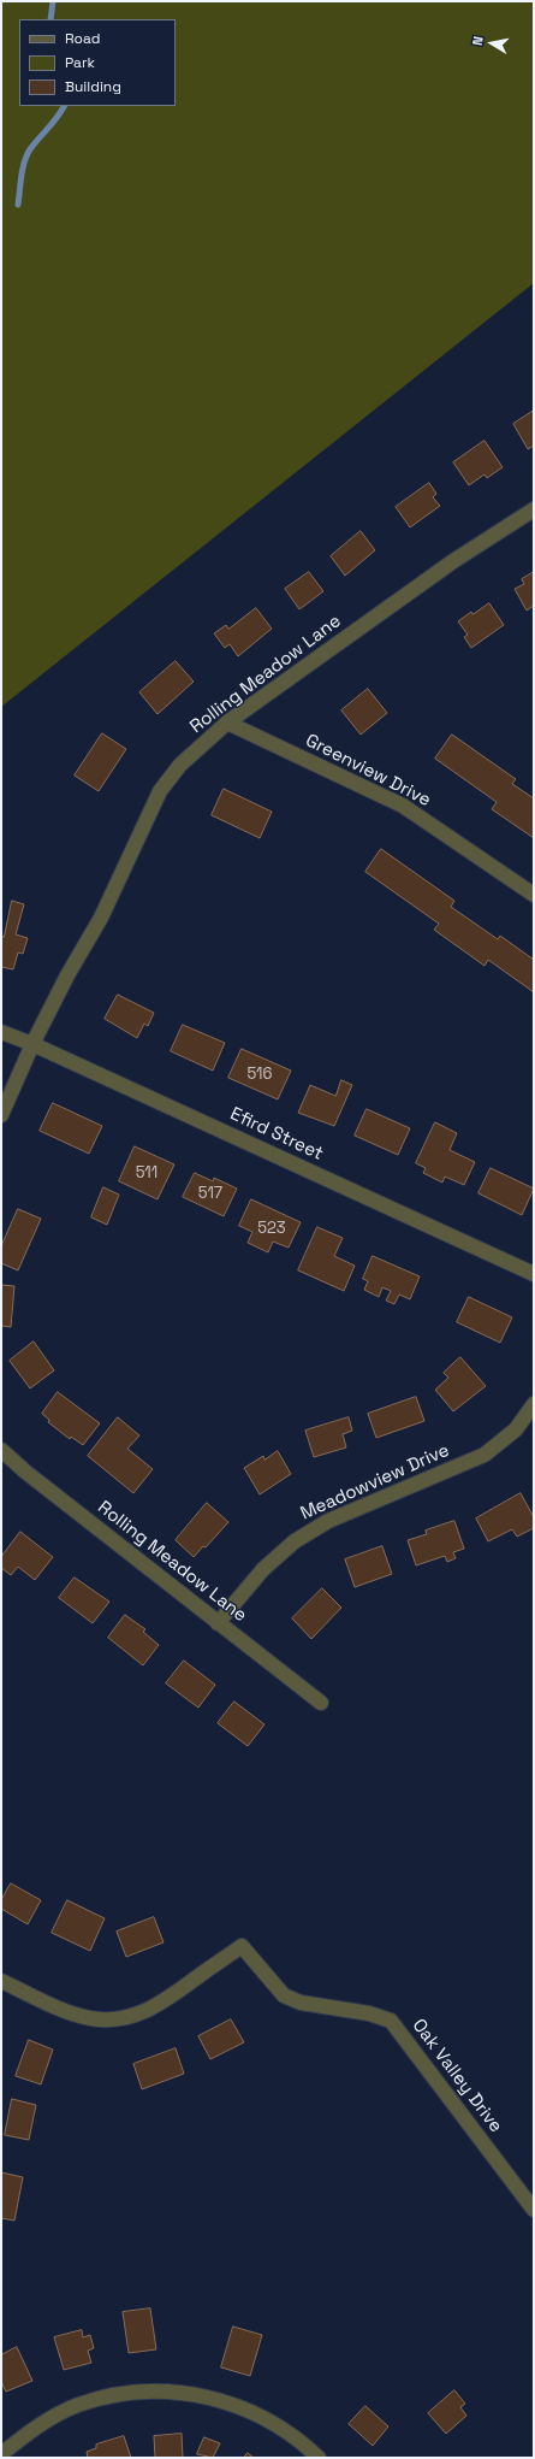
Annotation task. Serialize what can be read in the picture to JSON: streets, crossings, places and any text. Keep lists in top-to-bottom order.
{
  "streets": {
    "street": [
      "Rolling Meadow Lane",
      "Greenview Drive",
      "Efird Street",
      "Meadowview Drive",
      "Oak Valley Drive"
    ]
  },
  "crossings": [
    ["Rolling Meadow Lane", "Greenview Drive"],
    ["Rolling Meadow Lane", "Efird Street"],
    ["Rolling Meadow Lane", "Meadowview Drive"]
  ],
  "house_numbers": [
    "516",
    "511",
    "517",
    "523"
  ],
  "legend": ["Road", "Park", "Building"],
  "north": "left"
}
